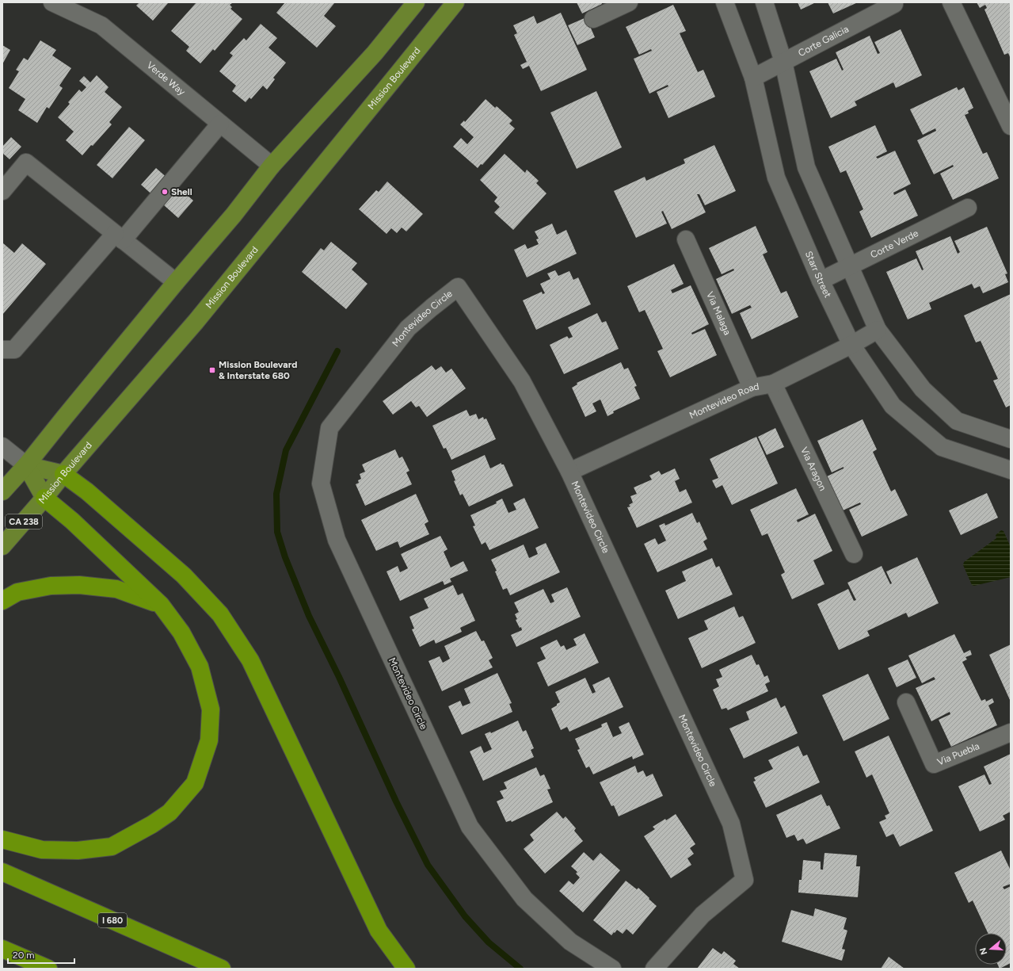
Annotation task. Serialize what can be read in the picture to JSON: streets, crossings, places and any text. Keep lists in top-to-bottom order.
{
  "streets": {
    "highway": ["I 680"],
    "main road": ["Mission Boulevard", "CA 238"],
    "street": [
      "Corte Galicia",
      "Verde Way",
      "Corte Verde",
      "Starr Street",
      "Via Malaga",
      "Montevideo Circle",
      "Montevideo Road",
      "Via Aragon",
      "Via Puebla"
    ]
  },
  "crossings": [
    ["Corte Galicia", "Starr Street"],
    ["Corte Verde", "Starr Street"],
    ["Starr Street", "Montevideo Road"],
    ["Via Malaga", "Montevideo Road"],
    ["Montevideo Circle", "Montevideo Road"],
    ["Montevideo Road", "Via Aragon"]
  ],
  "places": {
    "other": ["Shell"],
    "transit": ["Mission Boulevard & Interstate 680"]
  },
  "scale_bar": "20 m",
  "north": "left"
}
